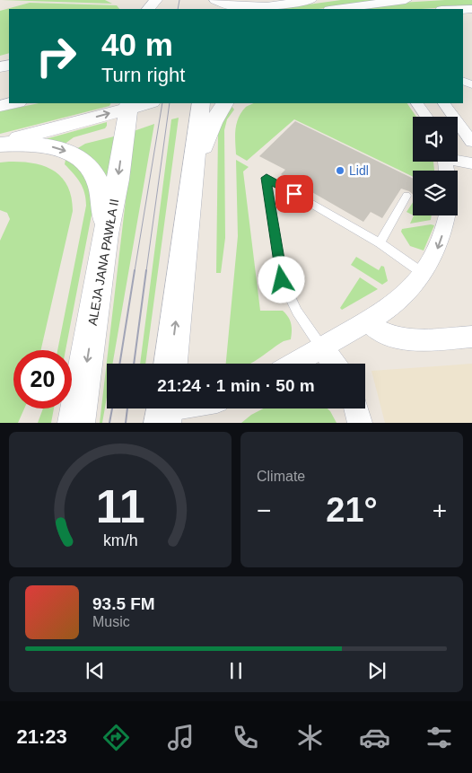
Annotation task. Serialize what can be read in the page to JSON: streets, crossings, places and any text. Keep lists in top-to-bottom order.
{
  "streets": {
    "main road": ["ALEJA JANA PAWŁA II"]
  },
  "places": ["Lidl"],
  "page": {
    "turn": ["40 m", "Turn right"],
    "limit": "20",
    "trip": "21:24 · 1 min · 50 m",
    "tile": "Climate",
    "heat": ["−", "21°", "+"],
    "song": ["93.5 FM", "Music"],
    "tabs": "21:23",
    "gauge": ["11", "km/h"]
  }
}
